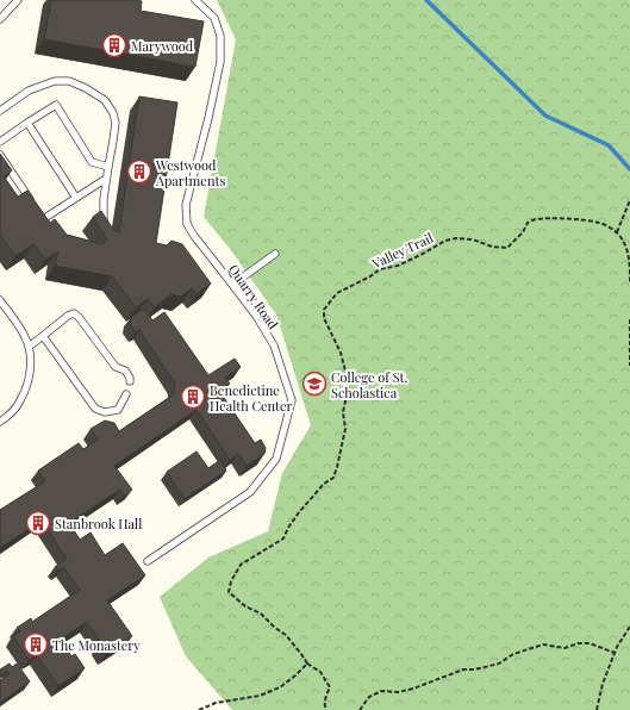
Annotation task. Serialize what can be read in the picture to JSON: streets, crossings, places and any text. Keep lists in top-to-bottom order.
{
  "streets": {
    "lane": ["Quarry Road"],
    "path": ["Valley Trail"]
  },
  "places": {
    "building": [
      "Marywood",
      "Westwood Apartments",
      "Benedictine Health Center",
      "Stanbrook Hall",
      "The Monastery"
    ],
    "school or university": ["College of St. Scholastica"]
  }
}
